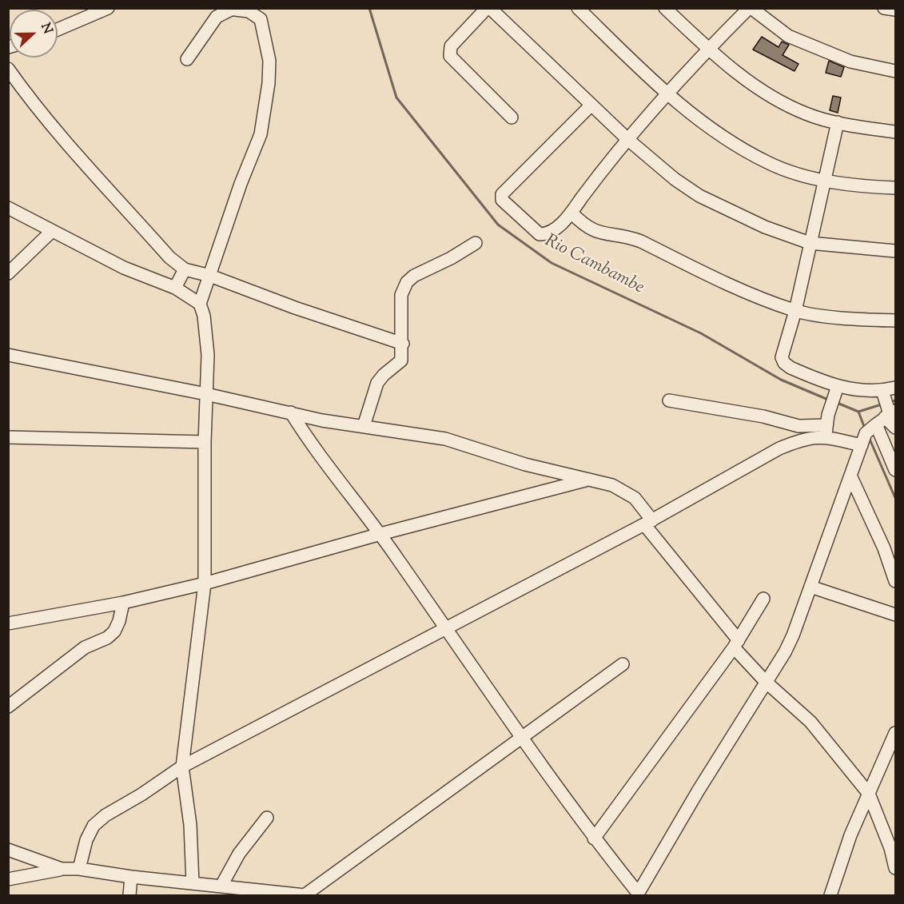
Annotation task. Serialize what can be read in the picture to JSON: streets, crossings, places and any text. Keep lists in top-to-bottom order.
{
  "water": ["Rio Cambambe"],
  "north": "right"
}
